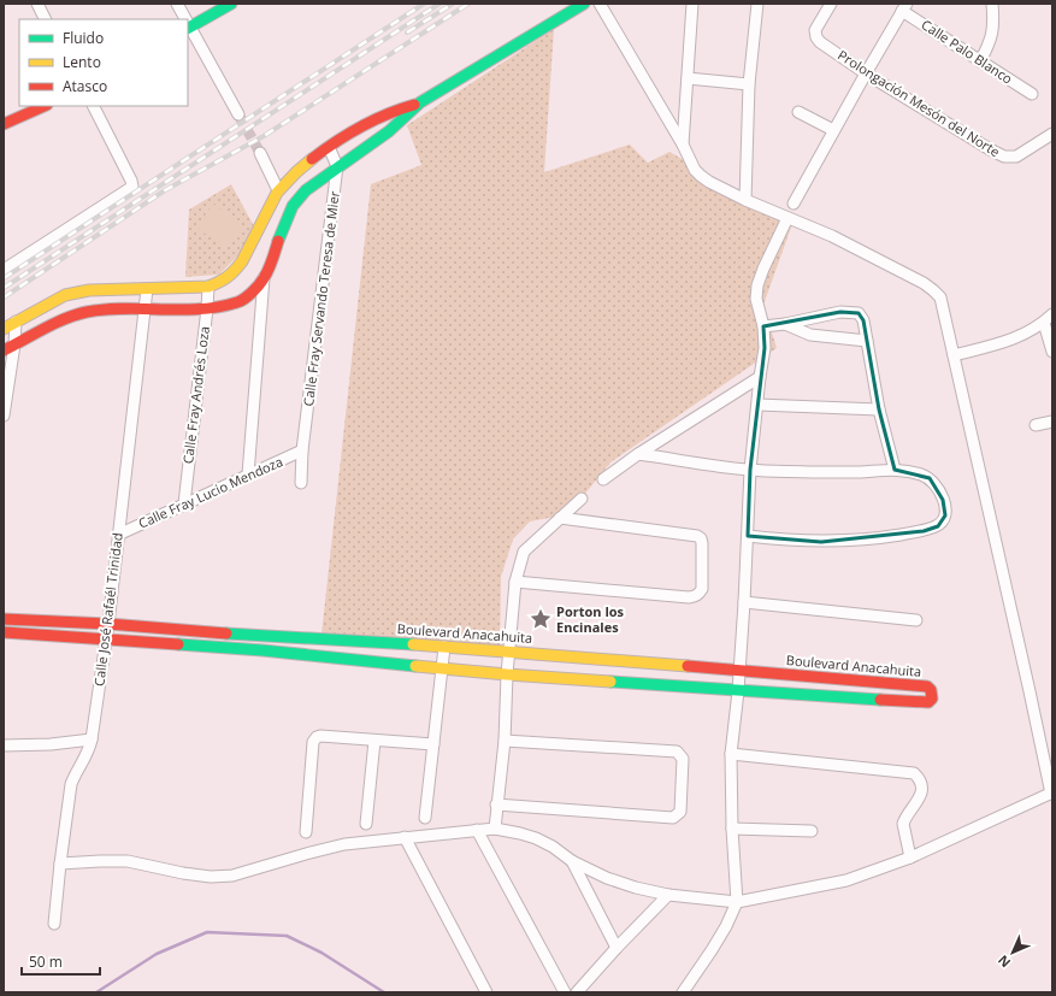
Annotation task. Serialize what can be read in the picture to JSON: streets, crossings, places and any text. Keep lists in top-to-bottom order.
{
  "streets": {
    "street": [
      "Calle Palo Blanco",
      "Prolongación Mesón del Norte",
      "Calle Fray Servando Teresa de Mier",
      "Calle Fray Andrés Loza",
      "Calle Fray Lucio Mendoza",
      "Calle José Rafaél Trinidad",
      "Boulevard Anacahuita"
    ]
  },
  "crossings": [
    ["Calle Fray Servando Teresa de Mier", "Calle Fray Lucio Mendoza"],
    ["Calle Fray Andrés Loza", "Calle Fray Lucio Mendoza"],
    ["Calle Fray Lucio Mendoza", "Calle José Rafaél Trinidad"],
    ["Calle José Rafaél Trinidad", "Boulevard Anacahuita"]
  ],
  "places": {
    "place": ["Porton los Encinales"]
  },
  "legend": ["Fluido", "Lento", "Atasco"],
  "scale_bar": "50 m",
  "north": "bottom left"
}
